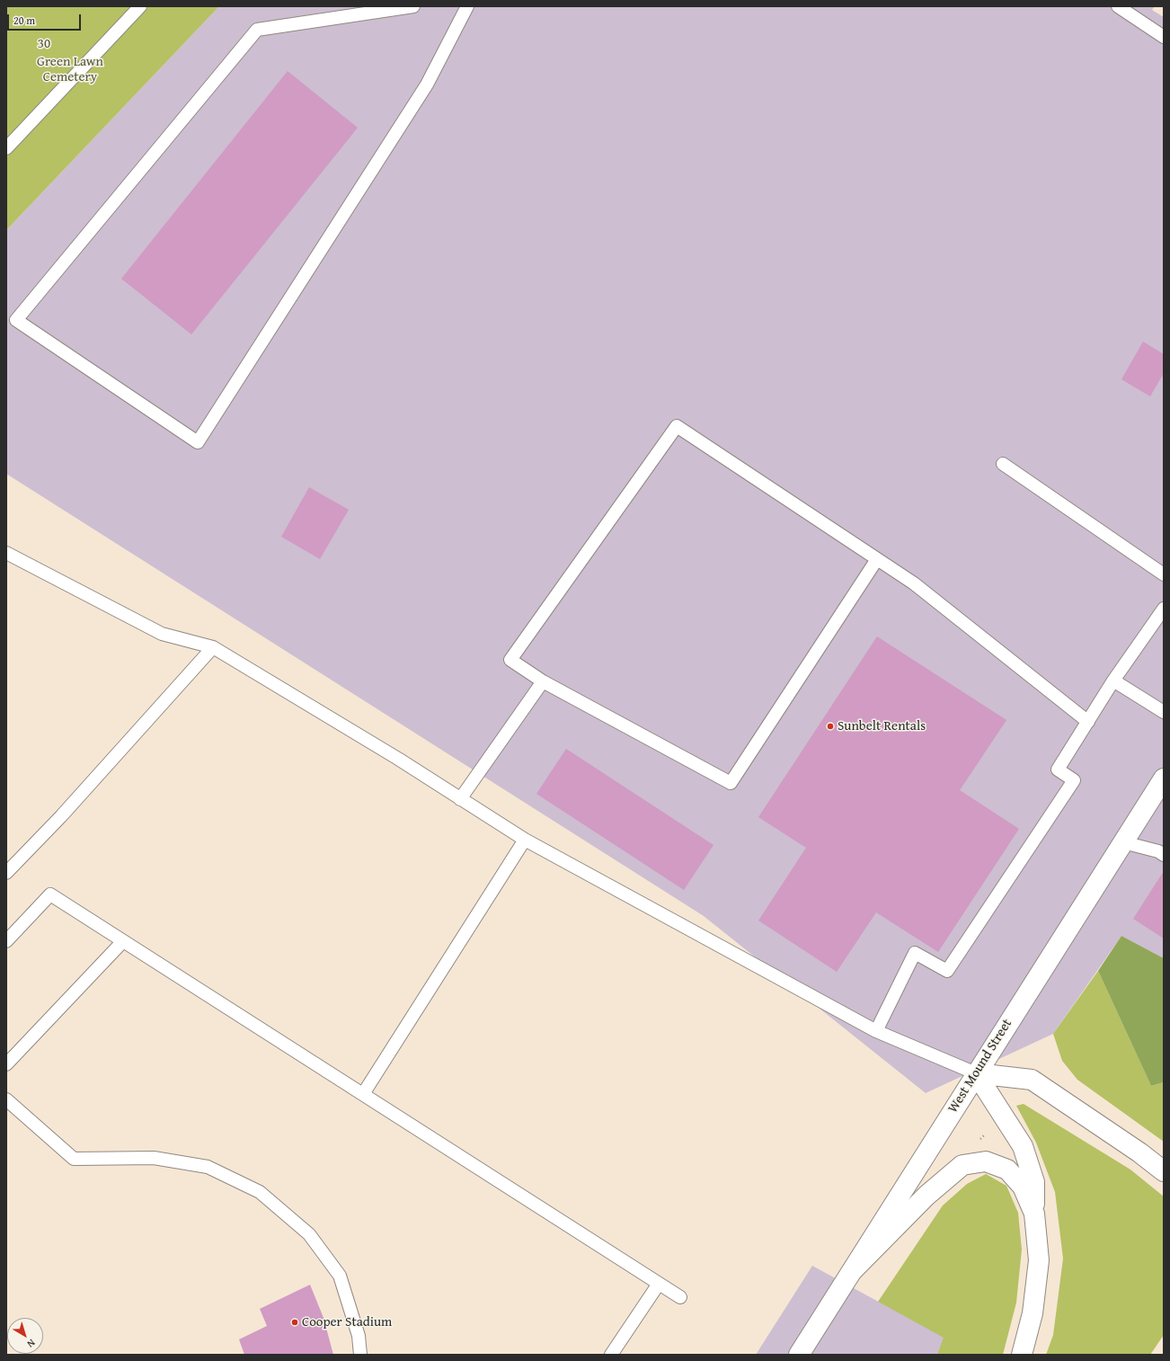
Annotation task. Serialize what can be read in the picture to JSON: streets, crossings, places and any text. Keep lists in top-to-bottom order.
{
  "streets": {
    "main road": ["West Mound Street"]
  },
  "parks": ["30", "Green Lawn Cemetery"],
  "places": ["Sunbelt Rentals", "Cooper Stadium"],
  "scale_bar": "20 m",
  "north": "bottom right"
}
